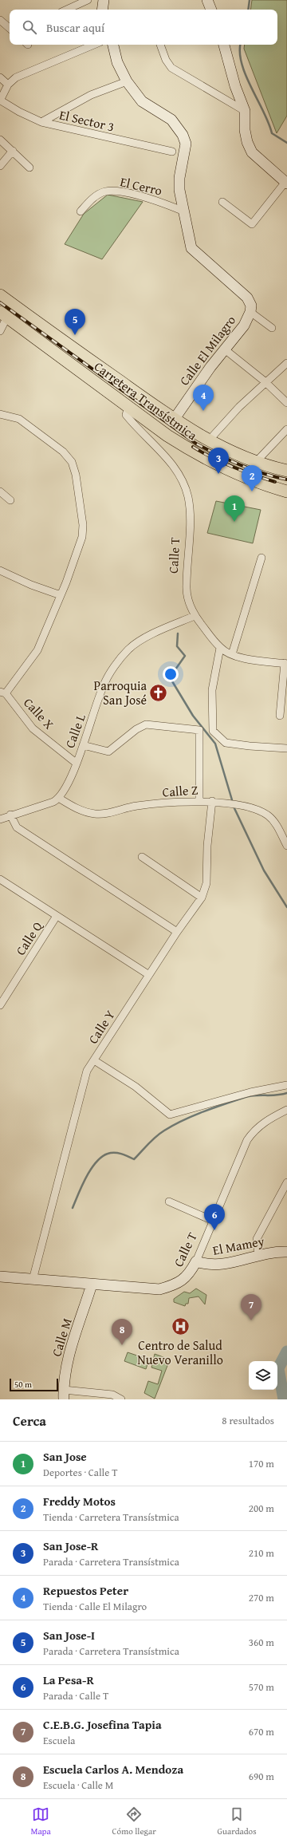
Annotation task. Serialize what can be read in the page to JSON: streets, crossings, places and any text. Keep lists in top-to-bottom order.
{
  "streets": {
    "main road": ["Carretera Transístmica"],
    "street": [
      "El Sector 3",
      "El Cerro",
      "Calle El Milagro",
      "Calle T",
      "Calle X",
      "Calle L",
      "Calle Z",
      "Calle Q",
      "Calle Y",
      "El Mamey",
      "Calle M"
    ]
  },
  "crossings": [
    ["El Cerro", "Calle El Milagro"],
    ["Calle El Milagro", "Carretera Transístmica"],
    ["Carretera Transístmica", "Calle T"],
    ["Calle T", "Calle L"],
    ["Calle T", "Calle Y"],
    ["Calle T", "El Mamey"],
    ["Calle T", "Calle M"],
    ["Calle X", "Calle L"],
    ["Calle L", "Calle Z"],
    ["Calle Z", "Calle Y"]
  ],
  "places": {
    "church": ["Parroquia San José"],
    "hospital": ["Centro de Salud Nuevo Veranillo"]
  },
  "scale_bar": "50 m",
  "page": {
    "search": "Buscar aquí",
    "pins": [
      "5",
      "4",
      "3",
      "2",
      "1",
      "6",
      "7",
      "8"
    ],
    "scale": "50 m",
    "heading": ["Cerca", "8 resultados"],
    "list": [
      {
        "mark": "1",
        "name": "San Jose",
        "note": "Deportes · Calle T",
        "value": "170 m"
      },
      {
        "mark": "2",
        "name": "Freddy Motos",
        "note": "Tienda · Carretera Transístmica",
        "value": "200 m"
      },
      {
        "mark": "3",
        "name": "San Jose-R",
        "note": "Parada · Carretera Transístmica",
        "value": "210 m"
      },
      {
        "mark": "4",
        "name": "Repuestos Peter",
        "note": "Tienda · Calle El Milagro",
        "value": "270 m"
      },
      {
        "mark": "5",
        "name": "San Jose-I",
        "note": "Parada · Carretera Transístmica",
        "value": "360 m"
      },
      {
        "mark": "6",
        "name": "La Pesa-R",
        "note": "Parada · Calle T",
        "value": "570 m"
      },
      {
        "mark": "7",
        "name": "C.E.B.G. Josefina Tapia",
        "note": "Escuela",
        "value": "670 m"
      },
      {
        "mark": "8",
        "name": "Escuela Carlos A. Mendoza",
        "note": "Escuela · Calle M",
        "value": "690 m"
      }
    ],
    "nav": ["Mapa", "Cómo llegar", "Guardados"]
  }
}
